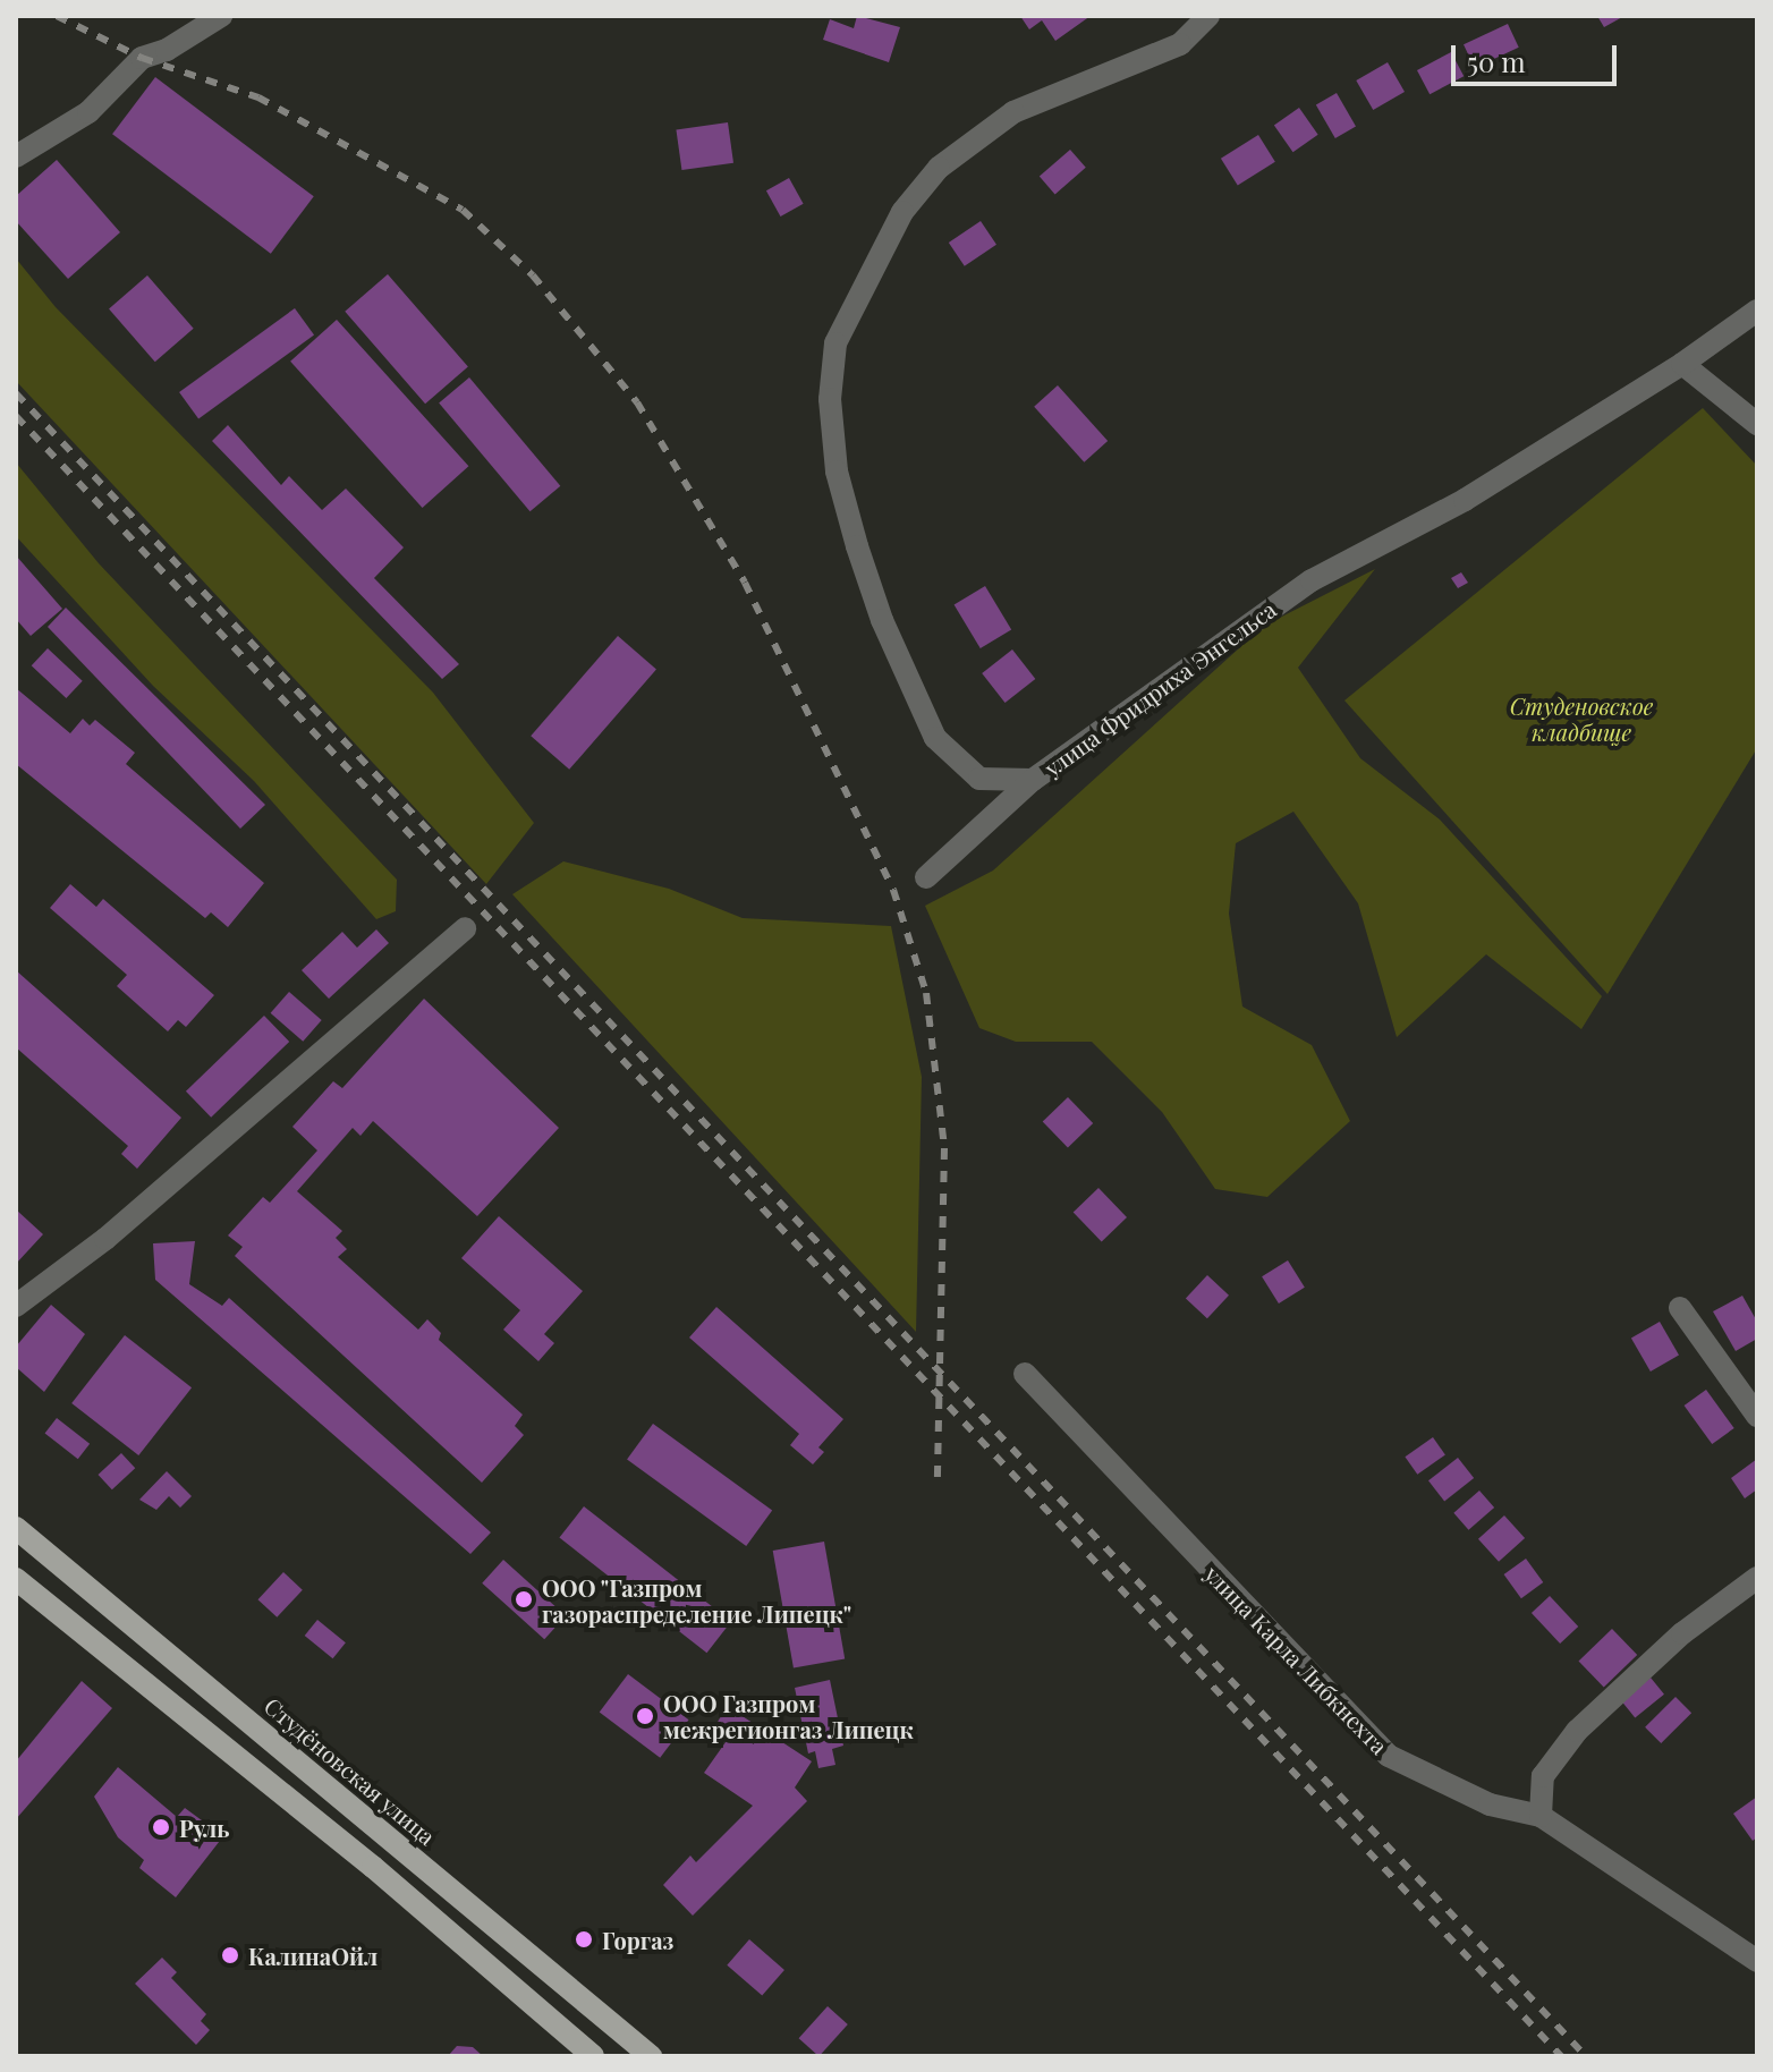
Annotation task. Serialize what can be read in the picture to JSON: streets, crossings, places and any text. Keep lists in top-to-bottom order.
{
  "streets": {
    "main road": ["Студёновская улица"],
    "street": ["улица Фридриха Энгельса", "улица Карла Либкнехта"]
  },
  "parks": ["Студеновское кладбище"],
  "places": [
    "ООО \"Газпром газораспределение Липецк\"",
    "ООО Газпром межрегионгаз Липецк",
    "Руль",
    "Горгаз",
    "КалинаОйл"
  ],
  "scale_bar": "50 m"
}
